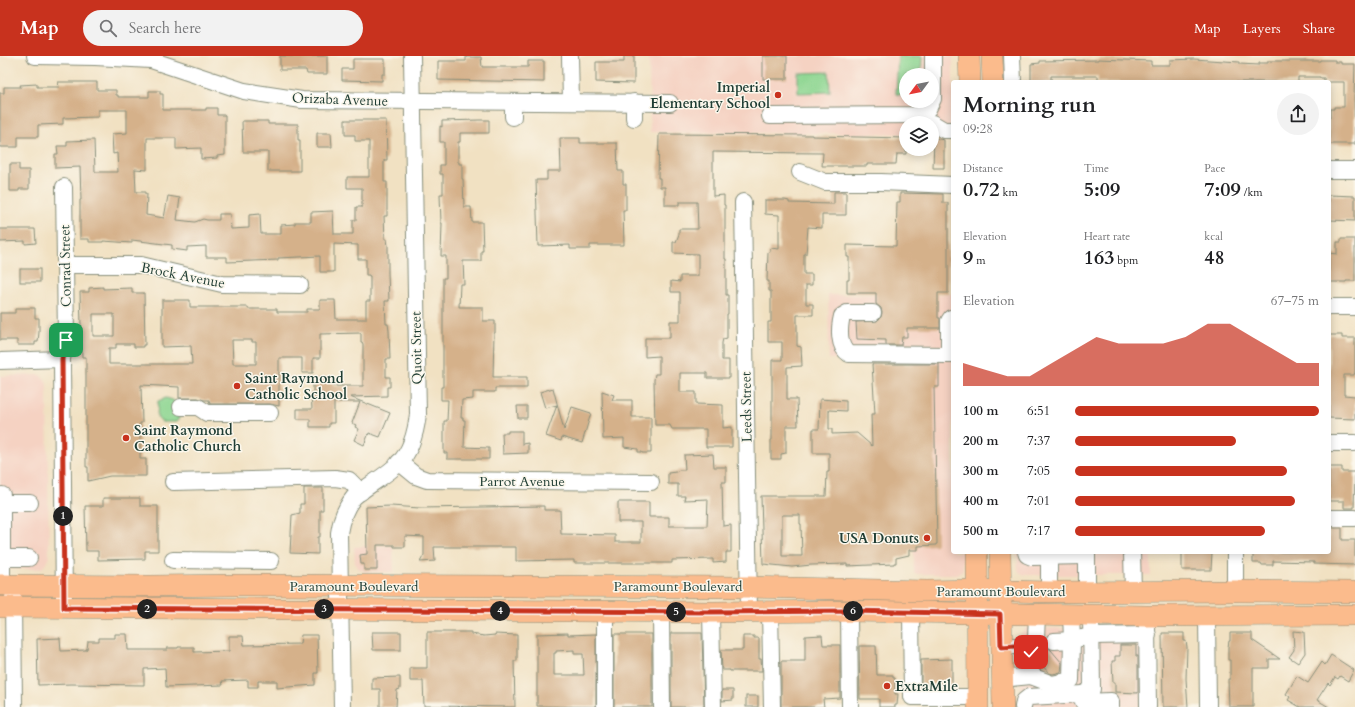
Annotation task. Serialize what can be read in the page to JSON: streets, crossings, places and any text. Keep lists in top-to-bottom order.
{
  "streets": {
    "main road": ["Paramount Boulevard"],
    "street": [
      "Orizaba Avenue",
      "Conrad Street",
      "Brock Avenue",
      "Quoit Street",
      "Leeds Street",
      "Parrot Avenue"
    ]
  },
  "crossings": [
    ["Orizaba Avenue", "Quoit Street"],
    ["Conrad Street", "Brock Avenue"],
    ["Conrad Street", "Paramount Boulevard"],
    ["Quoit Street", "Parrot Avenue"],
    ["Quoit Street", "Paramount Boulevard"],
    ["Leeds Street", "Paramount Boulevard"]
  ],
  "places": [
    "Imperial Elementary School",
    "Saint Raymond Catholic School",
    "Saint Raymond Catholic Church",
    "USA Donuts",
    "ExtraMile"
  ],
  "north": "bottom left",
  "page": {
    "header": "Map",
    "search": "Search here",
    "nav": ["Map", "Layers", "Share"],
    "heading": ["Morning run", "09:28"],
    "stats": [
      ["Distance", "0.72 km"],
      ["Time", "5:09"],
      ["Pace", "7:09 /km"],
      ["Elevation", "9 m"],
      ["Heart rate", "163 bpm"],
      ["kcal", "48"]
    ],
    "chart": ["Elevation", "67–75 m"],
    "list": [
      {
        "name": "100 m",
        "note": "6:51"
      },
      {
        "name": "200 m",
        "note": "7:37"
      },
      {
        "name": "300 m",
        "note": "7:05"
      },
      {
        "name": "400 m",
        "note": "7:01"
      },
      {
        "name": "500 m",
        "note": "7:17"
      }
    ],
    "pins": [
      "1",
      "2",
      "3",
      "4",
      "6",
      "5"
    ]
  }
}
